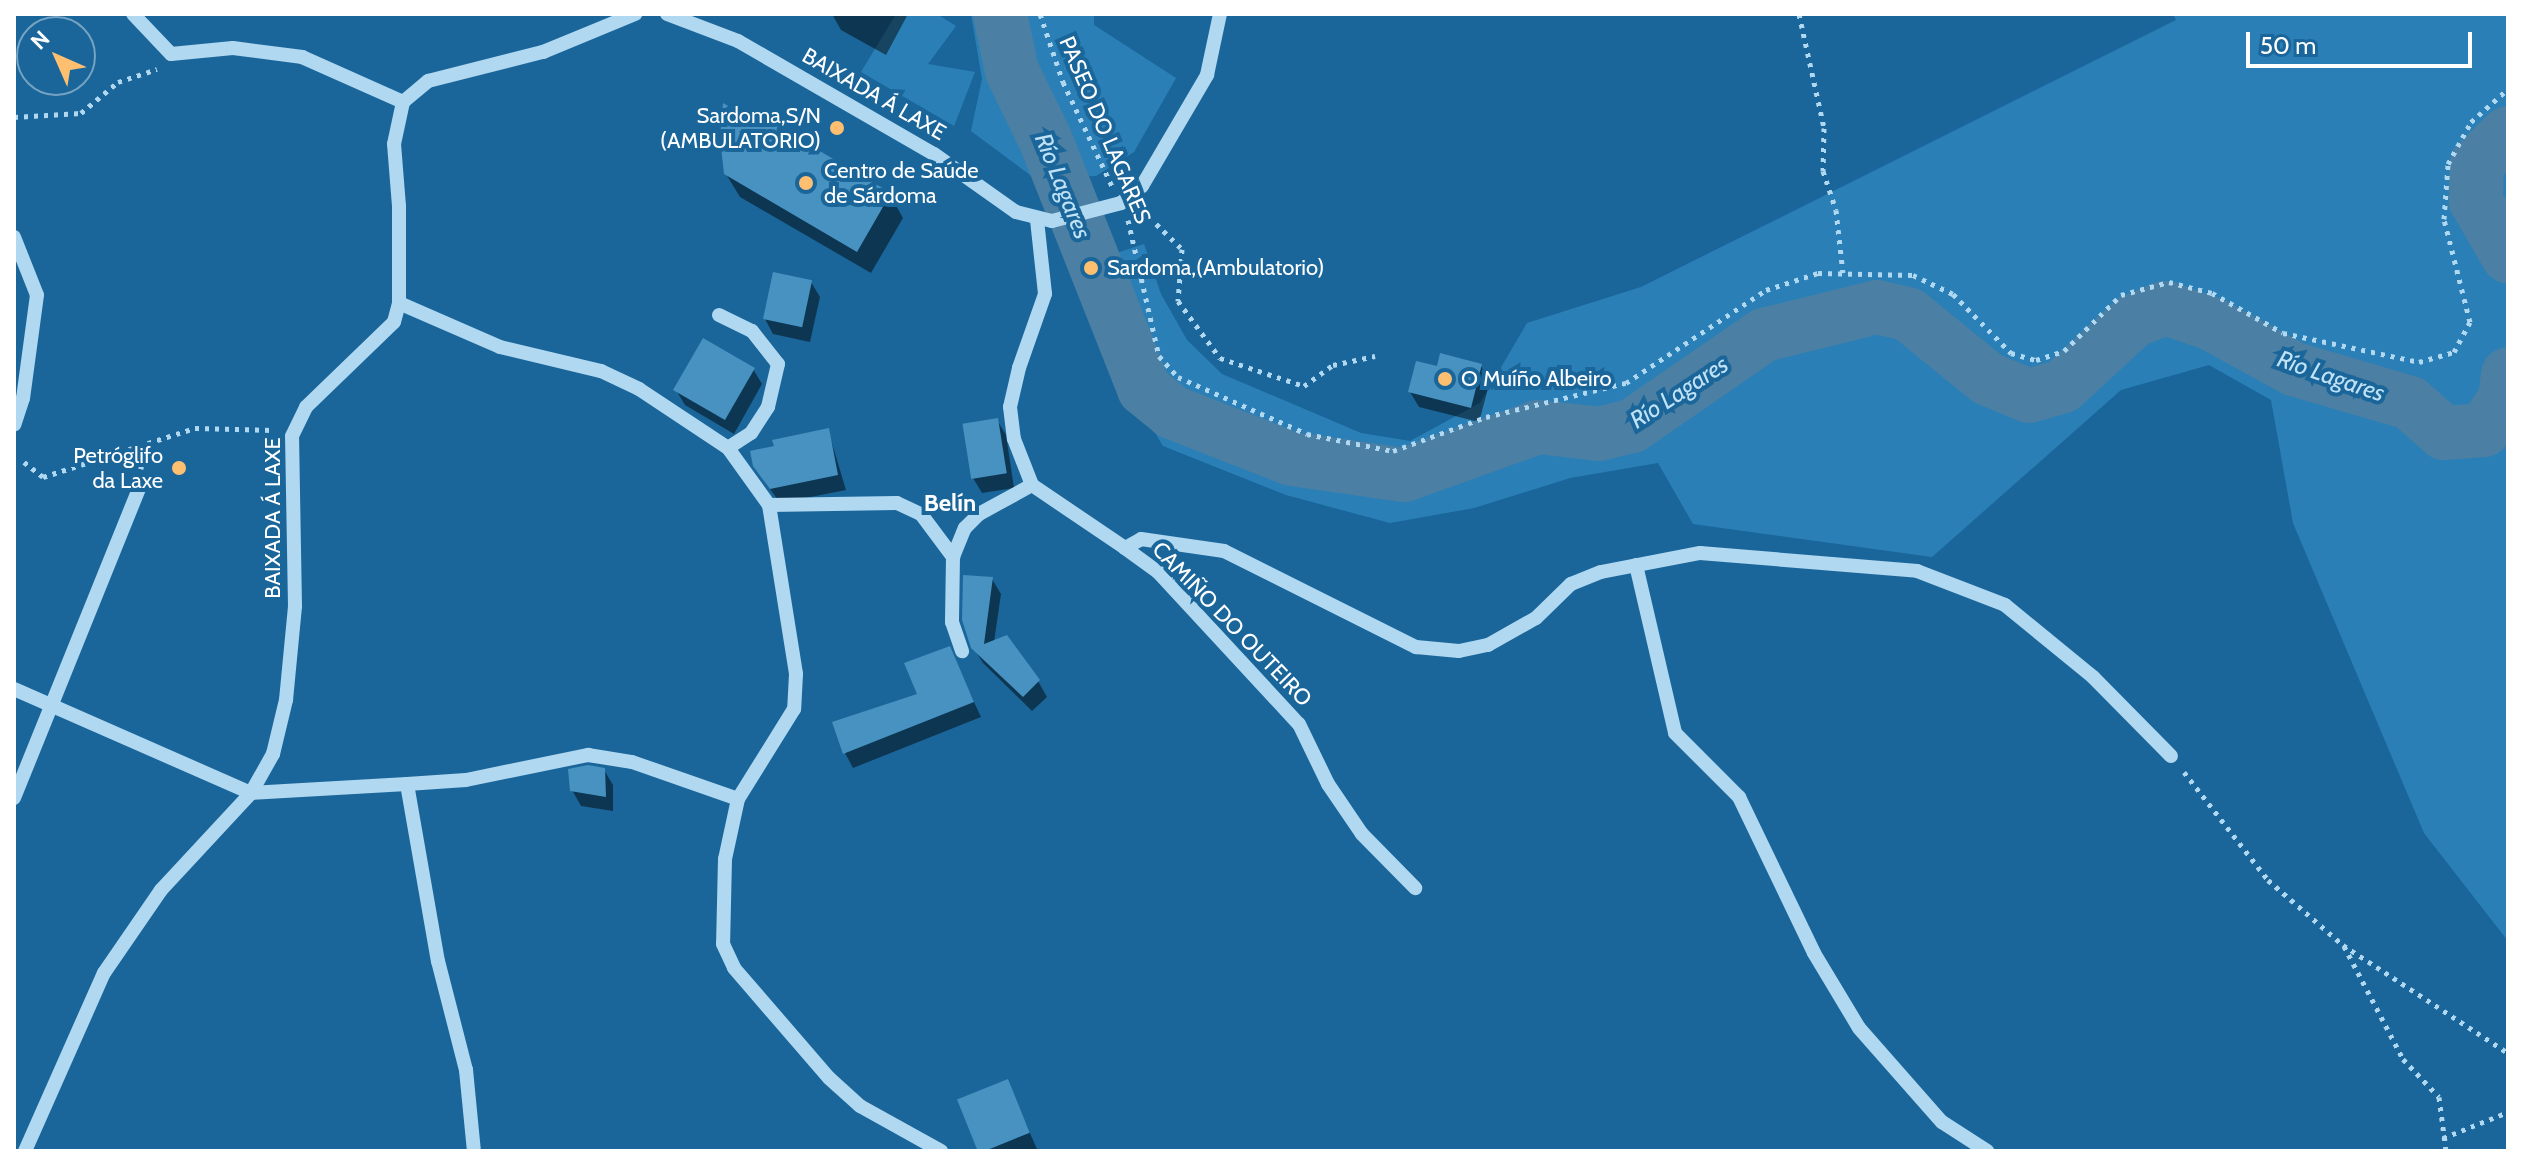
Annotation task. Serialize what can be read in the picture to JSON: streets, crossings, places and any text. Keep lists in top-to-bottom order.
{
  "streets": {
    "street": ["BAIXADA Á LAXE", "CAMIÑO DO OUTEIRO"],
    "path": ["PASEO DO LAGARES"]
  },
  "districts": ["Belín"],
  "water": ["Río Lagares"],
  "places": [
    "Sardoma,S/N (AMBULATORIO)",
    "Centro de Saúde de Sárdoma",
    "Sardoma,(Ambulatorio)",
    "O Muíño Albeiro",
    "Petróglifo da Laxe"
  ],
  "scale_bar": "50 m",
  "north": "top left"
}
